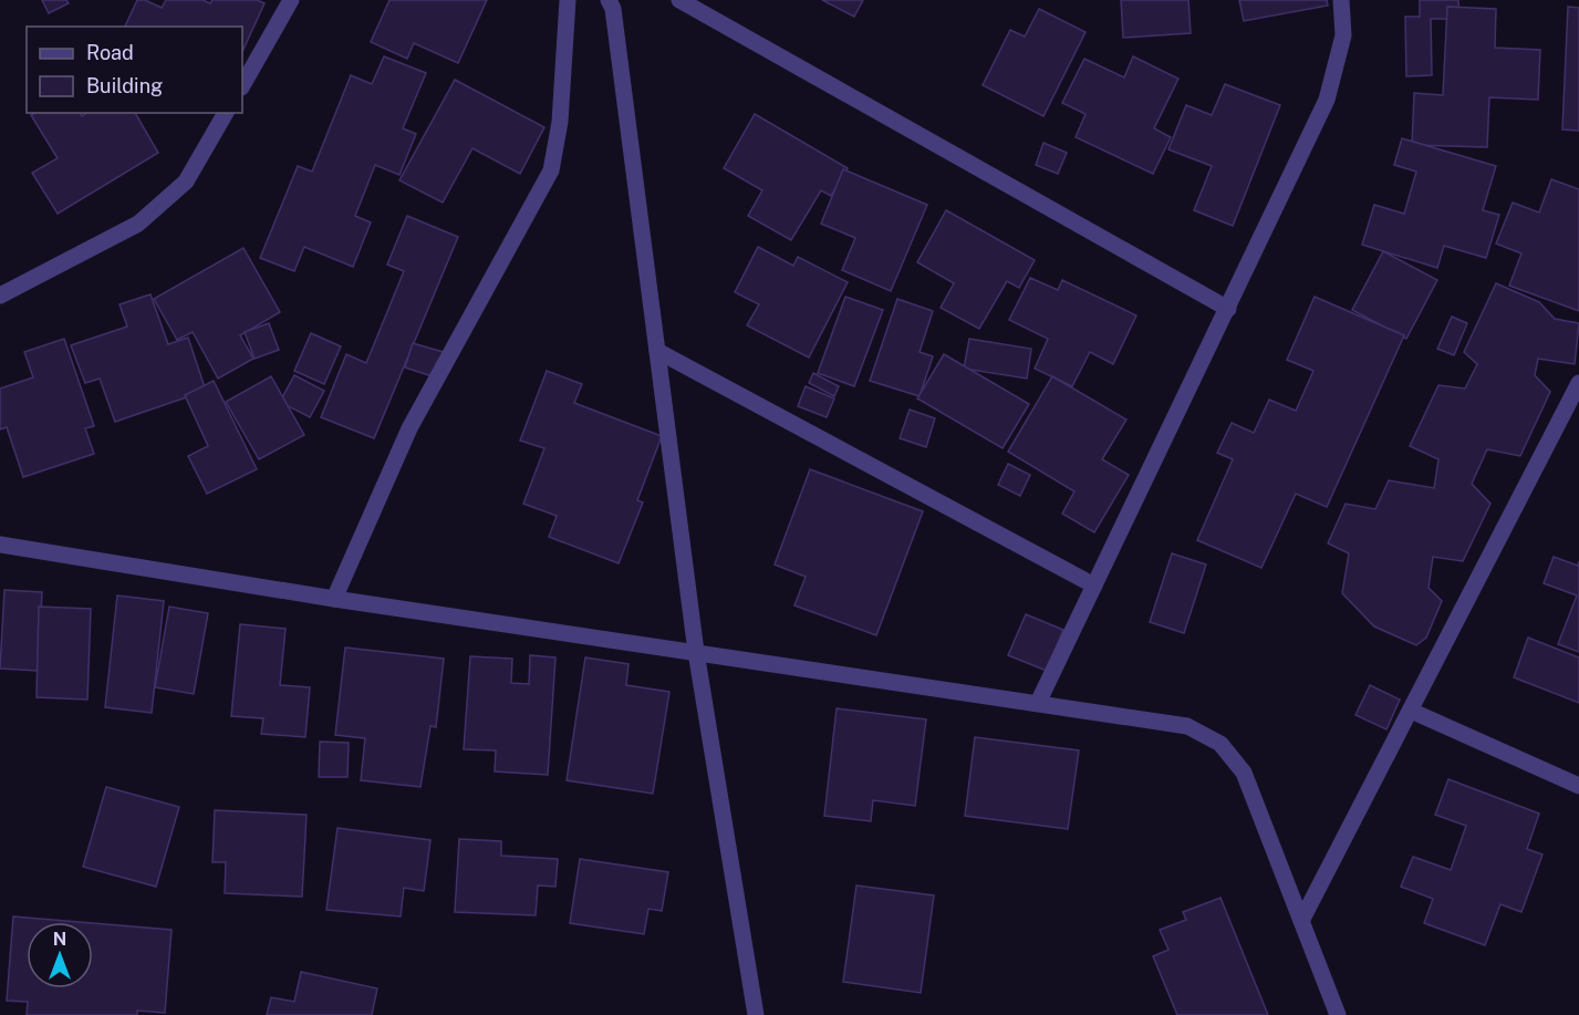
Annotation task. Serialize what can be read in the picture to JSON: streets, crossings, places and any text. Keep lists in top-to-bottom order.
{
  "legend": ["Road", "Building"],
  "north": "top"
}
